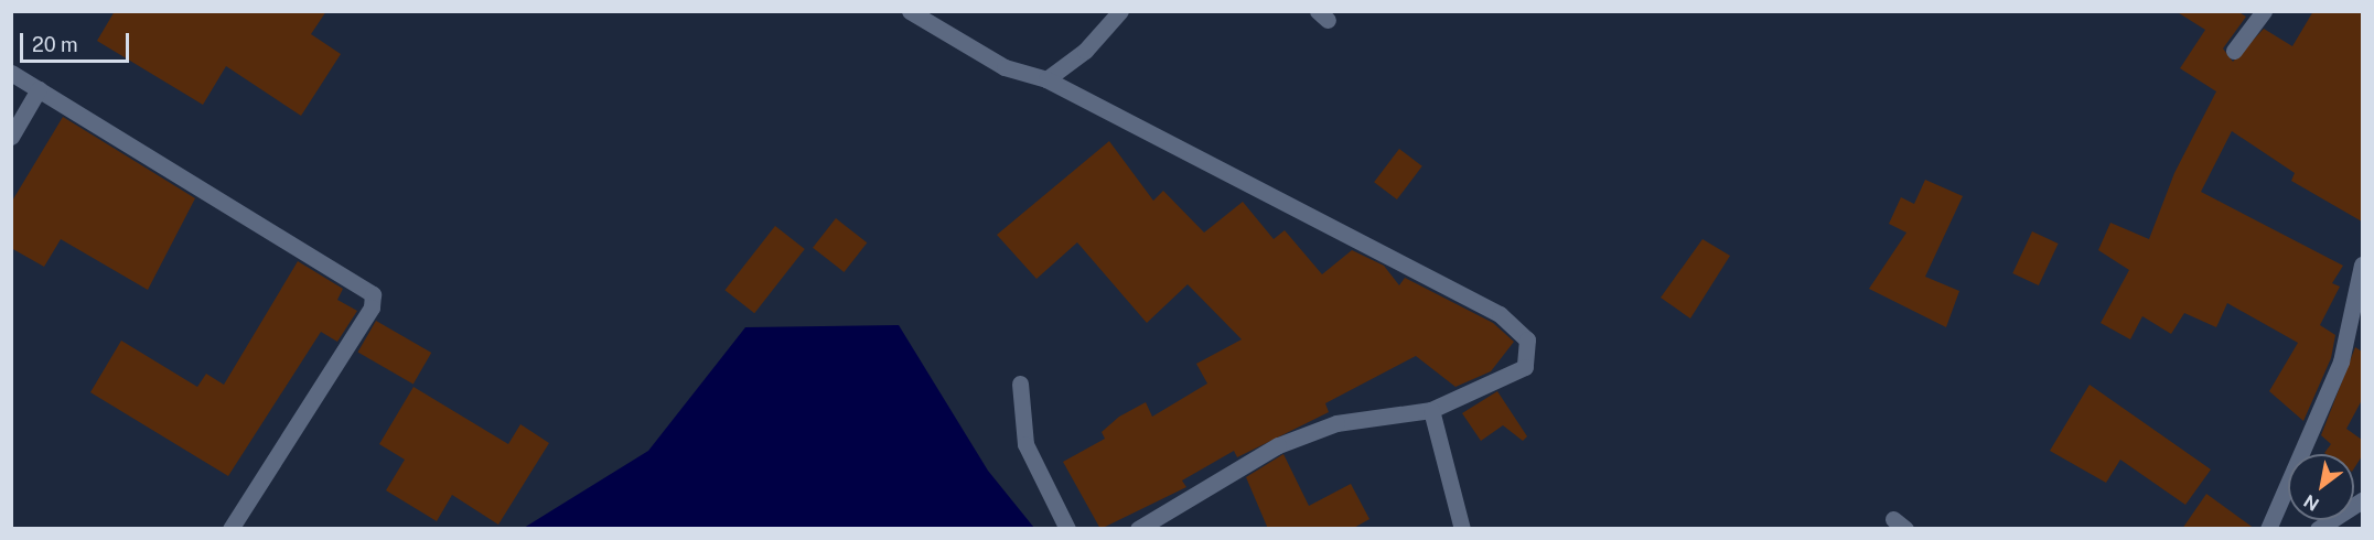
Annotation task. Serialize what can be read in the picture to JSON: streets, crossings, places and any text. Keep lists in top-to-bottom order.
{
  "scale_bar": "20 m",
  "north": "bottom left"
}
